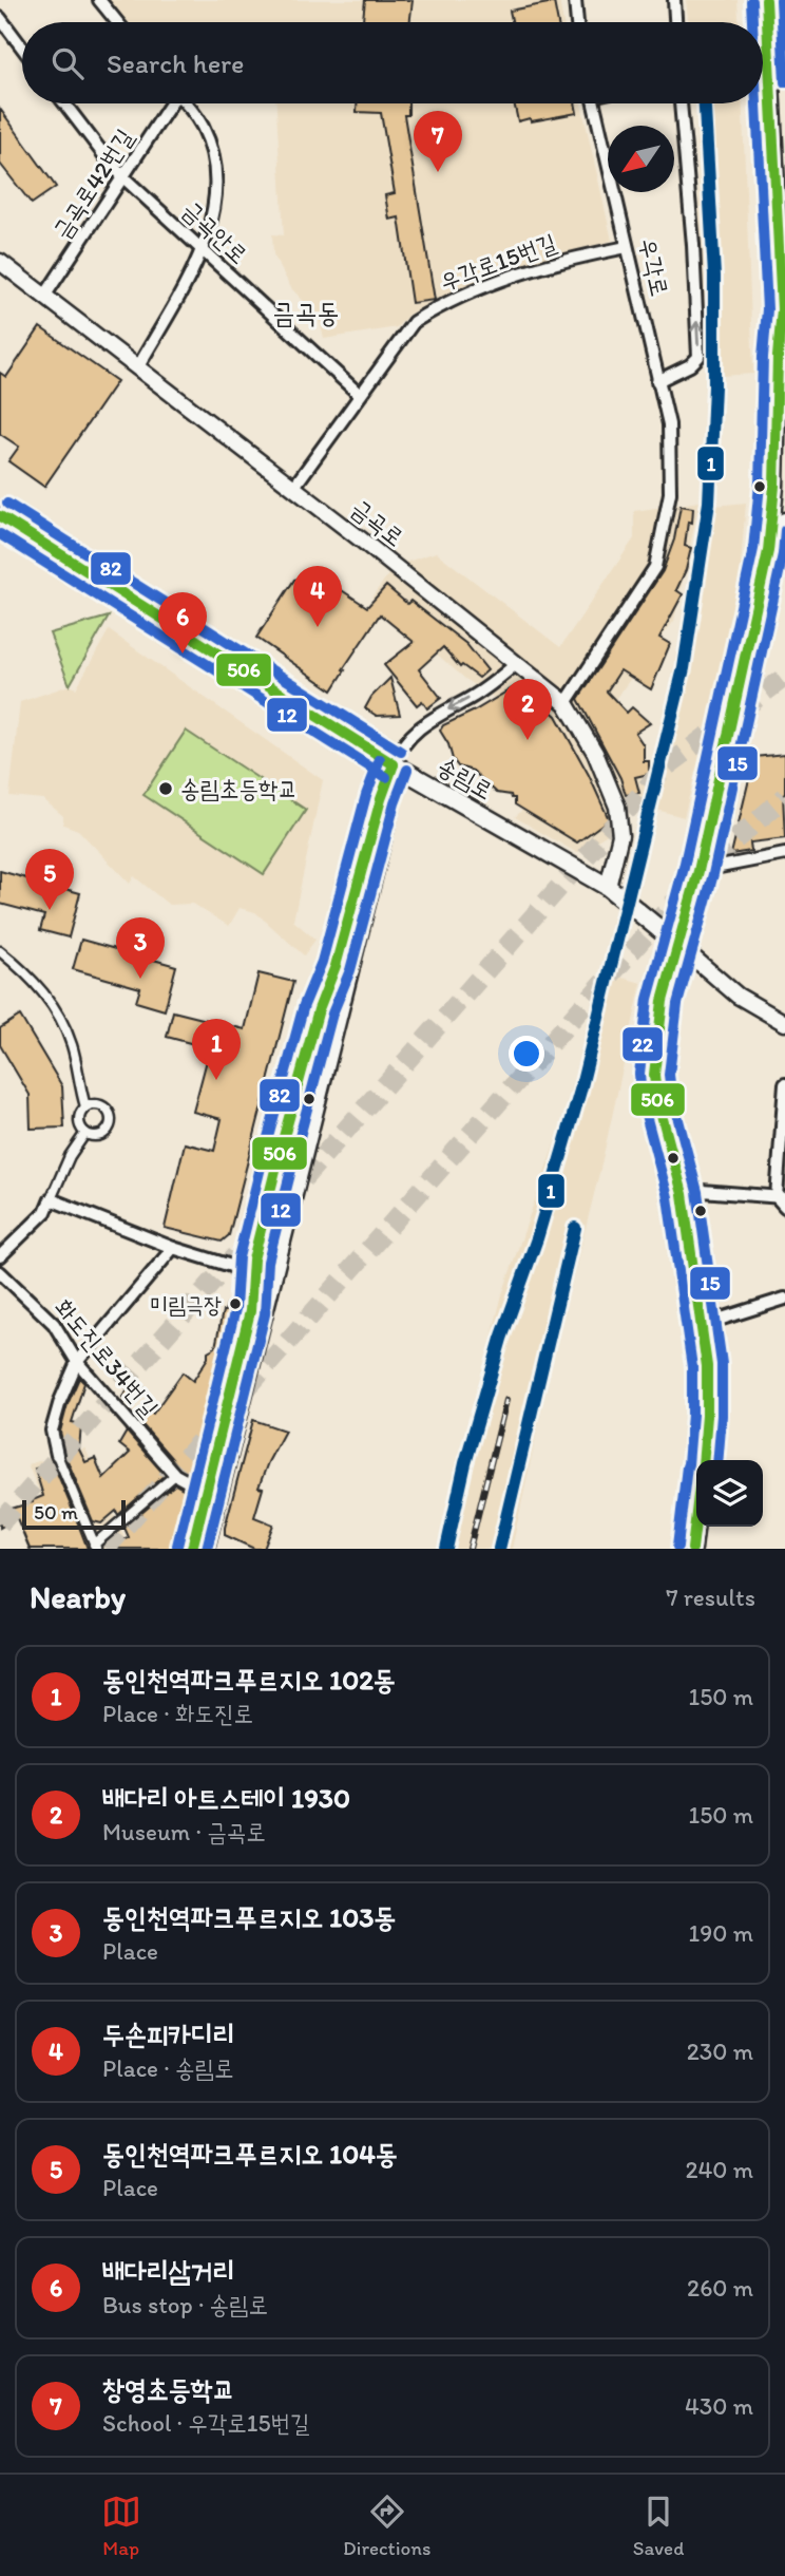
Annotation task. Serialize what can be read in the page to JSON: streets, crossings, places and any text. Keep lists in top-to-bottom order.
{
  "streets": {
    "main road": ["송림로"],
    "street": [
      "금곡로42번길",
      "금곡안로",
      "우각로15번길",
      "우각로",
      "금곡로",
      "화도진로34번길"
    ]
  },
  "crossings": [
    ["금곡로42번길", "금곡안로"],
    ["금곡로42번길", "금곡로"],
    ["금곡안로", "우각로15번길"],
    ["우각로15번길", "우각로"],
    ["우각로15번길", "금곡로"],
    ["우각로", "금곡로"],
    ["금곡로", "송림로"]
  ],
  "districts": ["금곡동"],
  "places": ["송림초등학교", "미림극장"],
  "lines": [
    "transit line 506",
    "transit line 15",
    "transit line 22",
    "transit line 1",
    "transit line 82",
    "transit line 12"
  ],
  "scale_bar": "50 m",
  "north": "bottom left",
  "page": {
    "search": "Search here",
    "pins": [
      "7",
      "4",
      "6",
      "2",
      "5",
      "3",
      "1"
    ],
    "scale": "50 m",
    "heading": ["Nearby", "7 results"],
    "list": [
      {
        "mark": "1",
        "name": "동인천역파크푸르지오 102동",
        "note": "Place · 화도진로",
        "value": "150 m"
      },
      {
        "mark": "2",
        "name": "배다리 아트스테이 1930",
        "note": "Museum · 금곡로",
        "value": "150 m"
      },
      {
        "mark": "3",
        "name": "동인천역파크푸르지오 103동",
        "note": "Place",
        "value": "190 m"
      },
      {
        "mark": "4",
        "name": "두손피카디리",
        "note": "Place · 송림로",
        "value": "230 m"
      },
      {
        "mark": "5",
        "name": "동인천역파크푸르지오 104동",
        "note": "Place",
        "value": "240 m"
      },
      {
        "mark": "6",
        "name": "배다리삼거리",
        "note": "Bus stop · 송림로",
        "value": "260 m"
      },
      {
        "mark": "7",
        "name": "창영초등학교",
        "note": "School · 우각로15번길",
        "value": "430 m"
      }
    ],
    "nav": ["Map", "Directions", "Saved"]
  }
}
